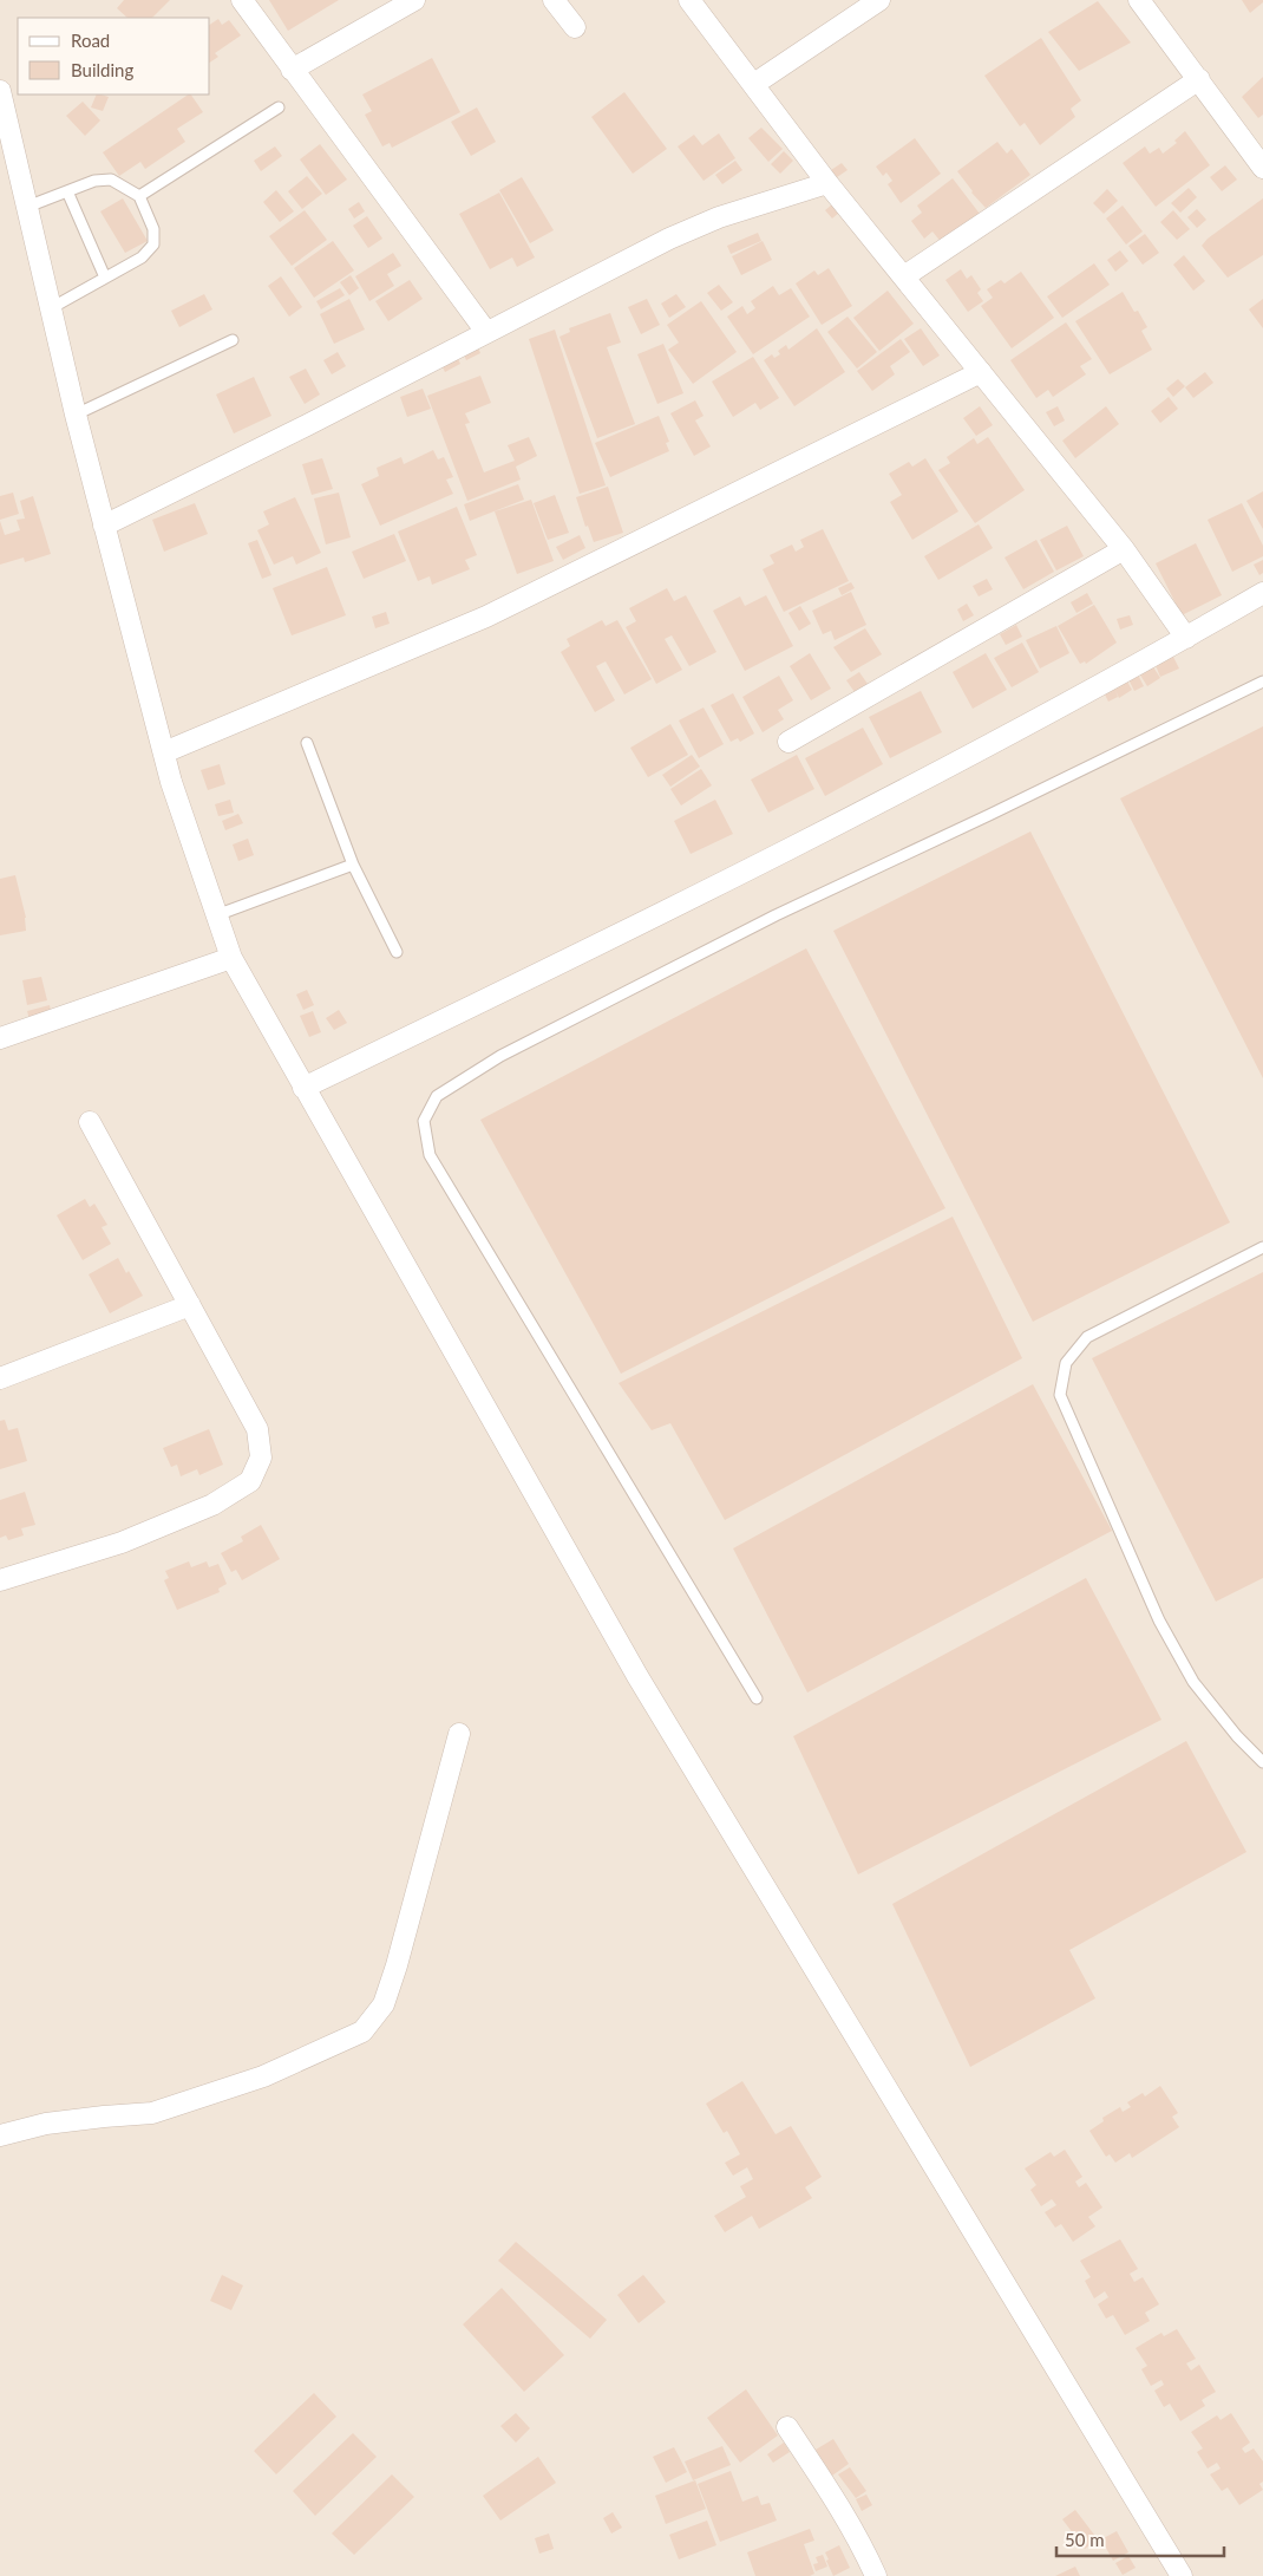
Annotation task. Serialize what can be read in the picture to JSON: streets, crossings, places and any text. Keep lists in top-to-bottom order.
{
  "legend": ["Road", "Building"],
  "scale_bar": "50 m"
}
